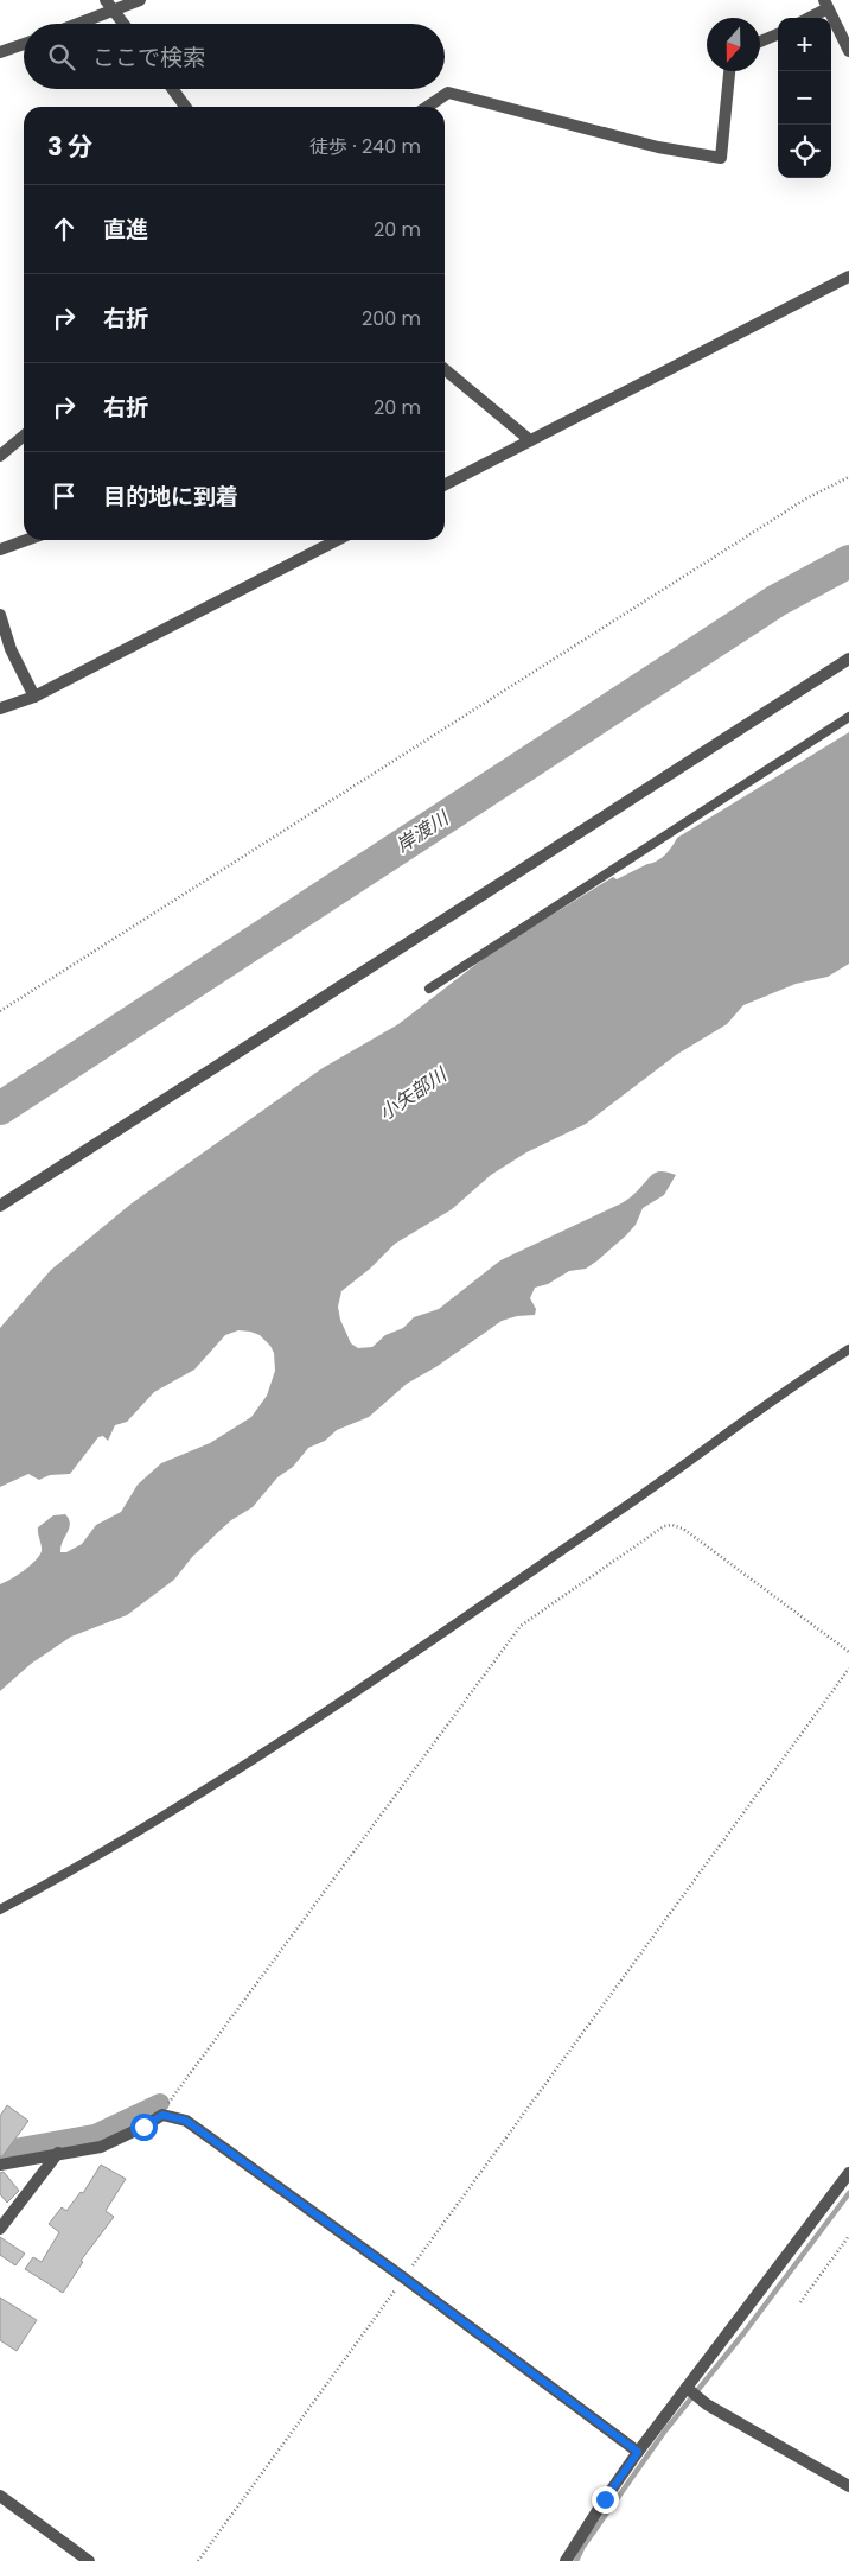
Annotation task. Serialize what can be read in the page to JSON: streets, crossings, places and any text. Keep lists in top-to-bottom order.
{
  "water": ["岸渡川", "小矢部川"],
  "north": "bottom",
  "page": {
    "map_buttons": ["+", "−"],
    "search": "ここで検索",
    "heading": ["3 分", "徒歩 · 240 m"],
    "list": [
      ["直進", "20 m"],
      ["右折", "200 m"],
      ["右折", "20 m"],
      "目的地に到着"
    ]
  }
}
